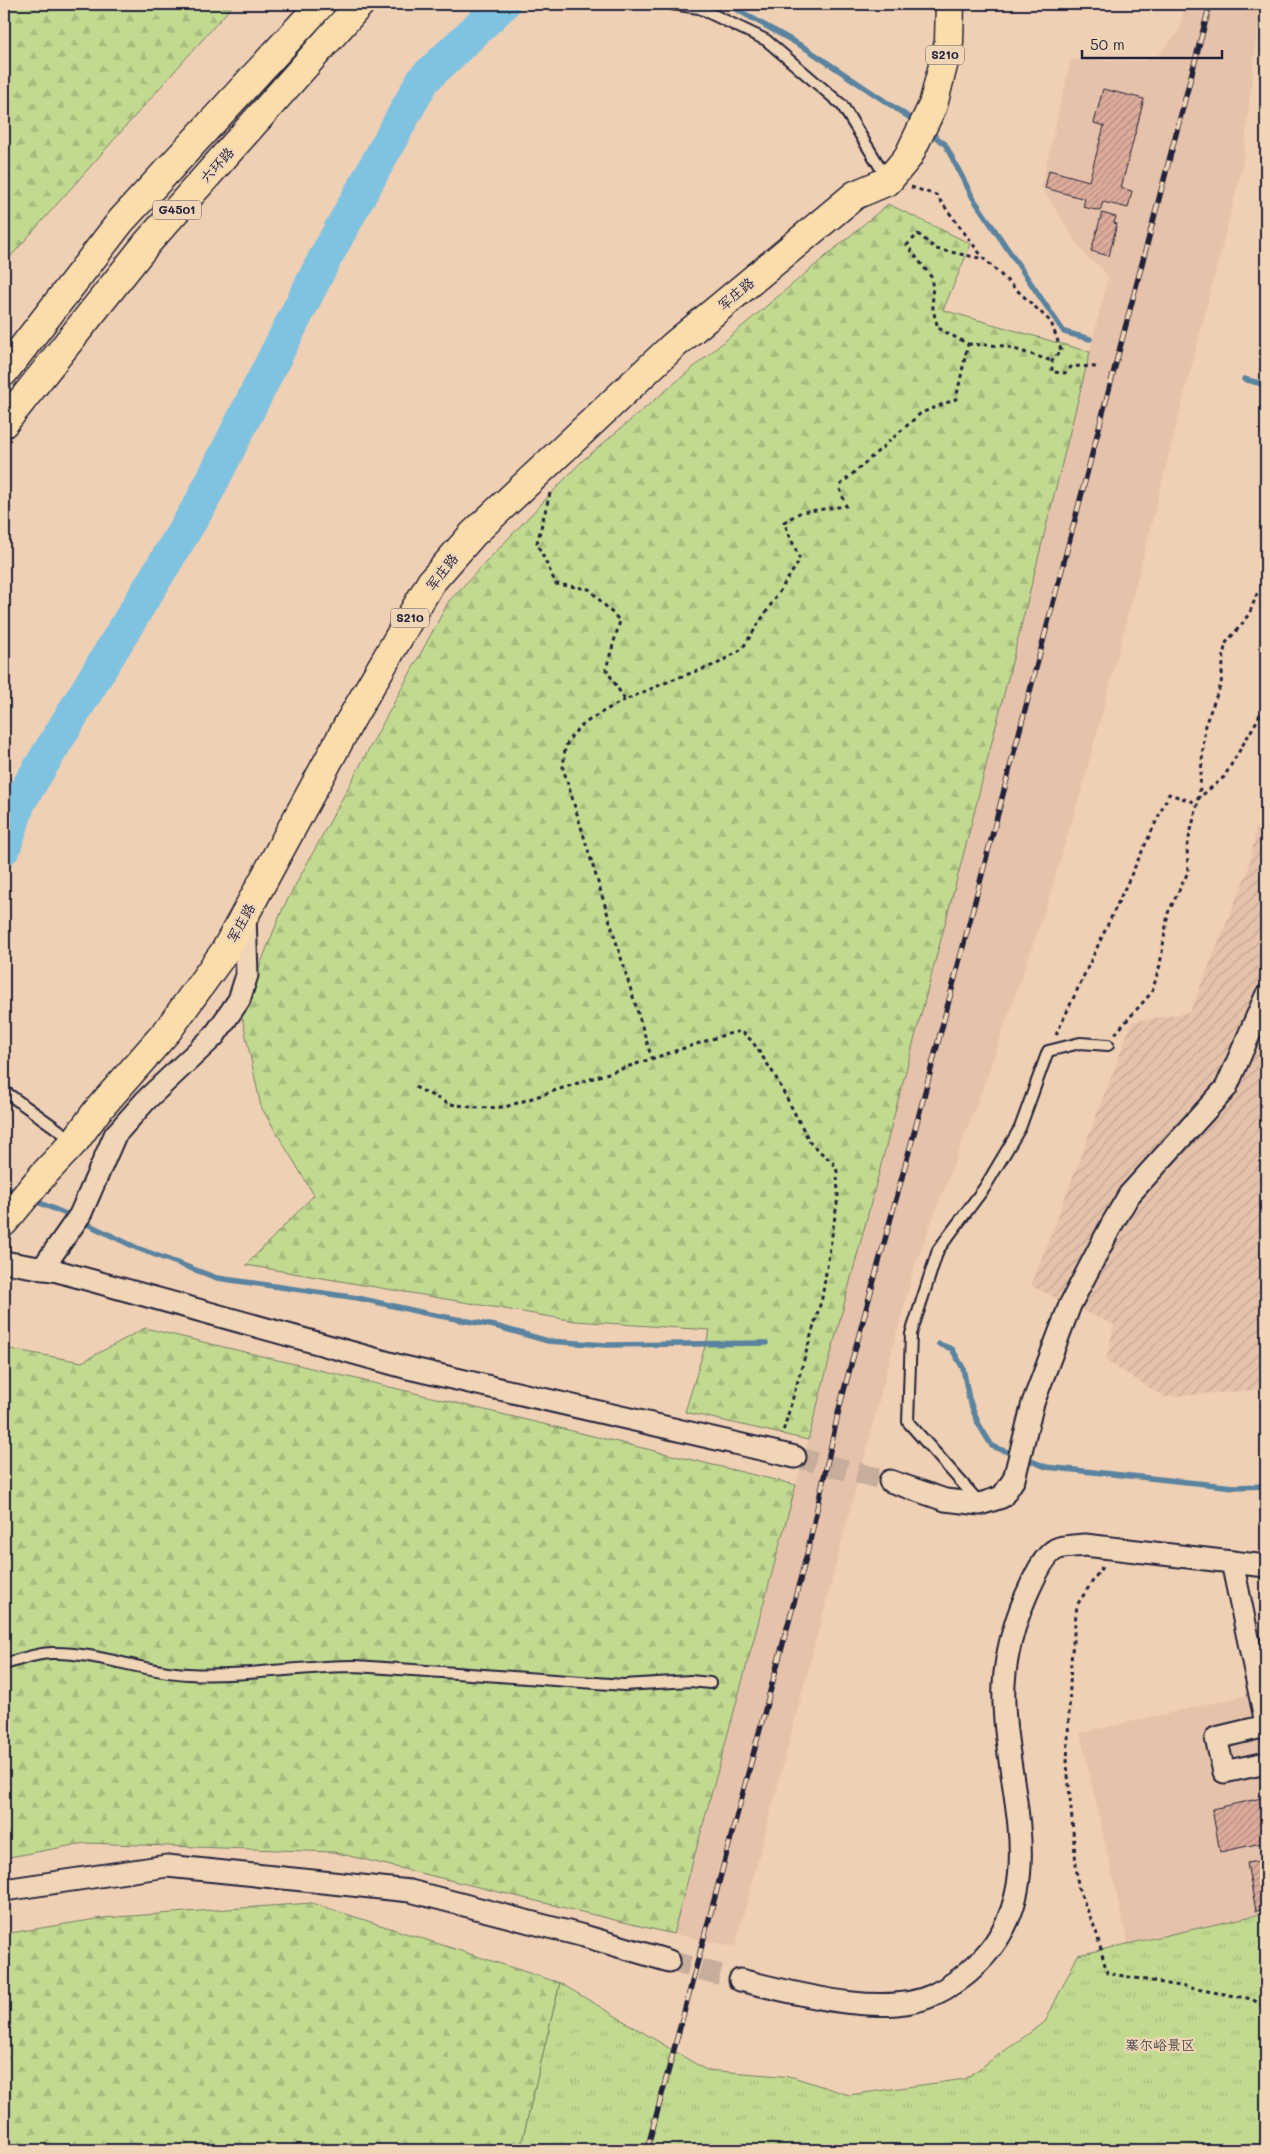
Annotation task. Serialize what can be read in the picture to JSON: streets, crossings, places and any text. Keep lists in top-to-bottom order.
{
  "streets": {
    "main road": [
      "S210",
      "六环路",
      "G4501",
      "军庄路"
    ]
  },
  "parks": ["寨尔峪景区"],
  "scale_bar": "50 m"
}
